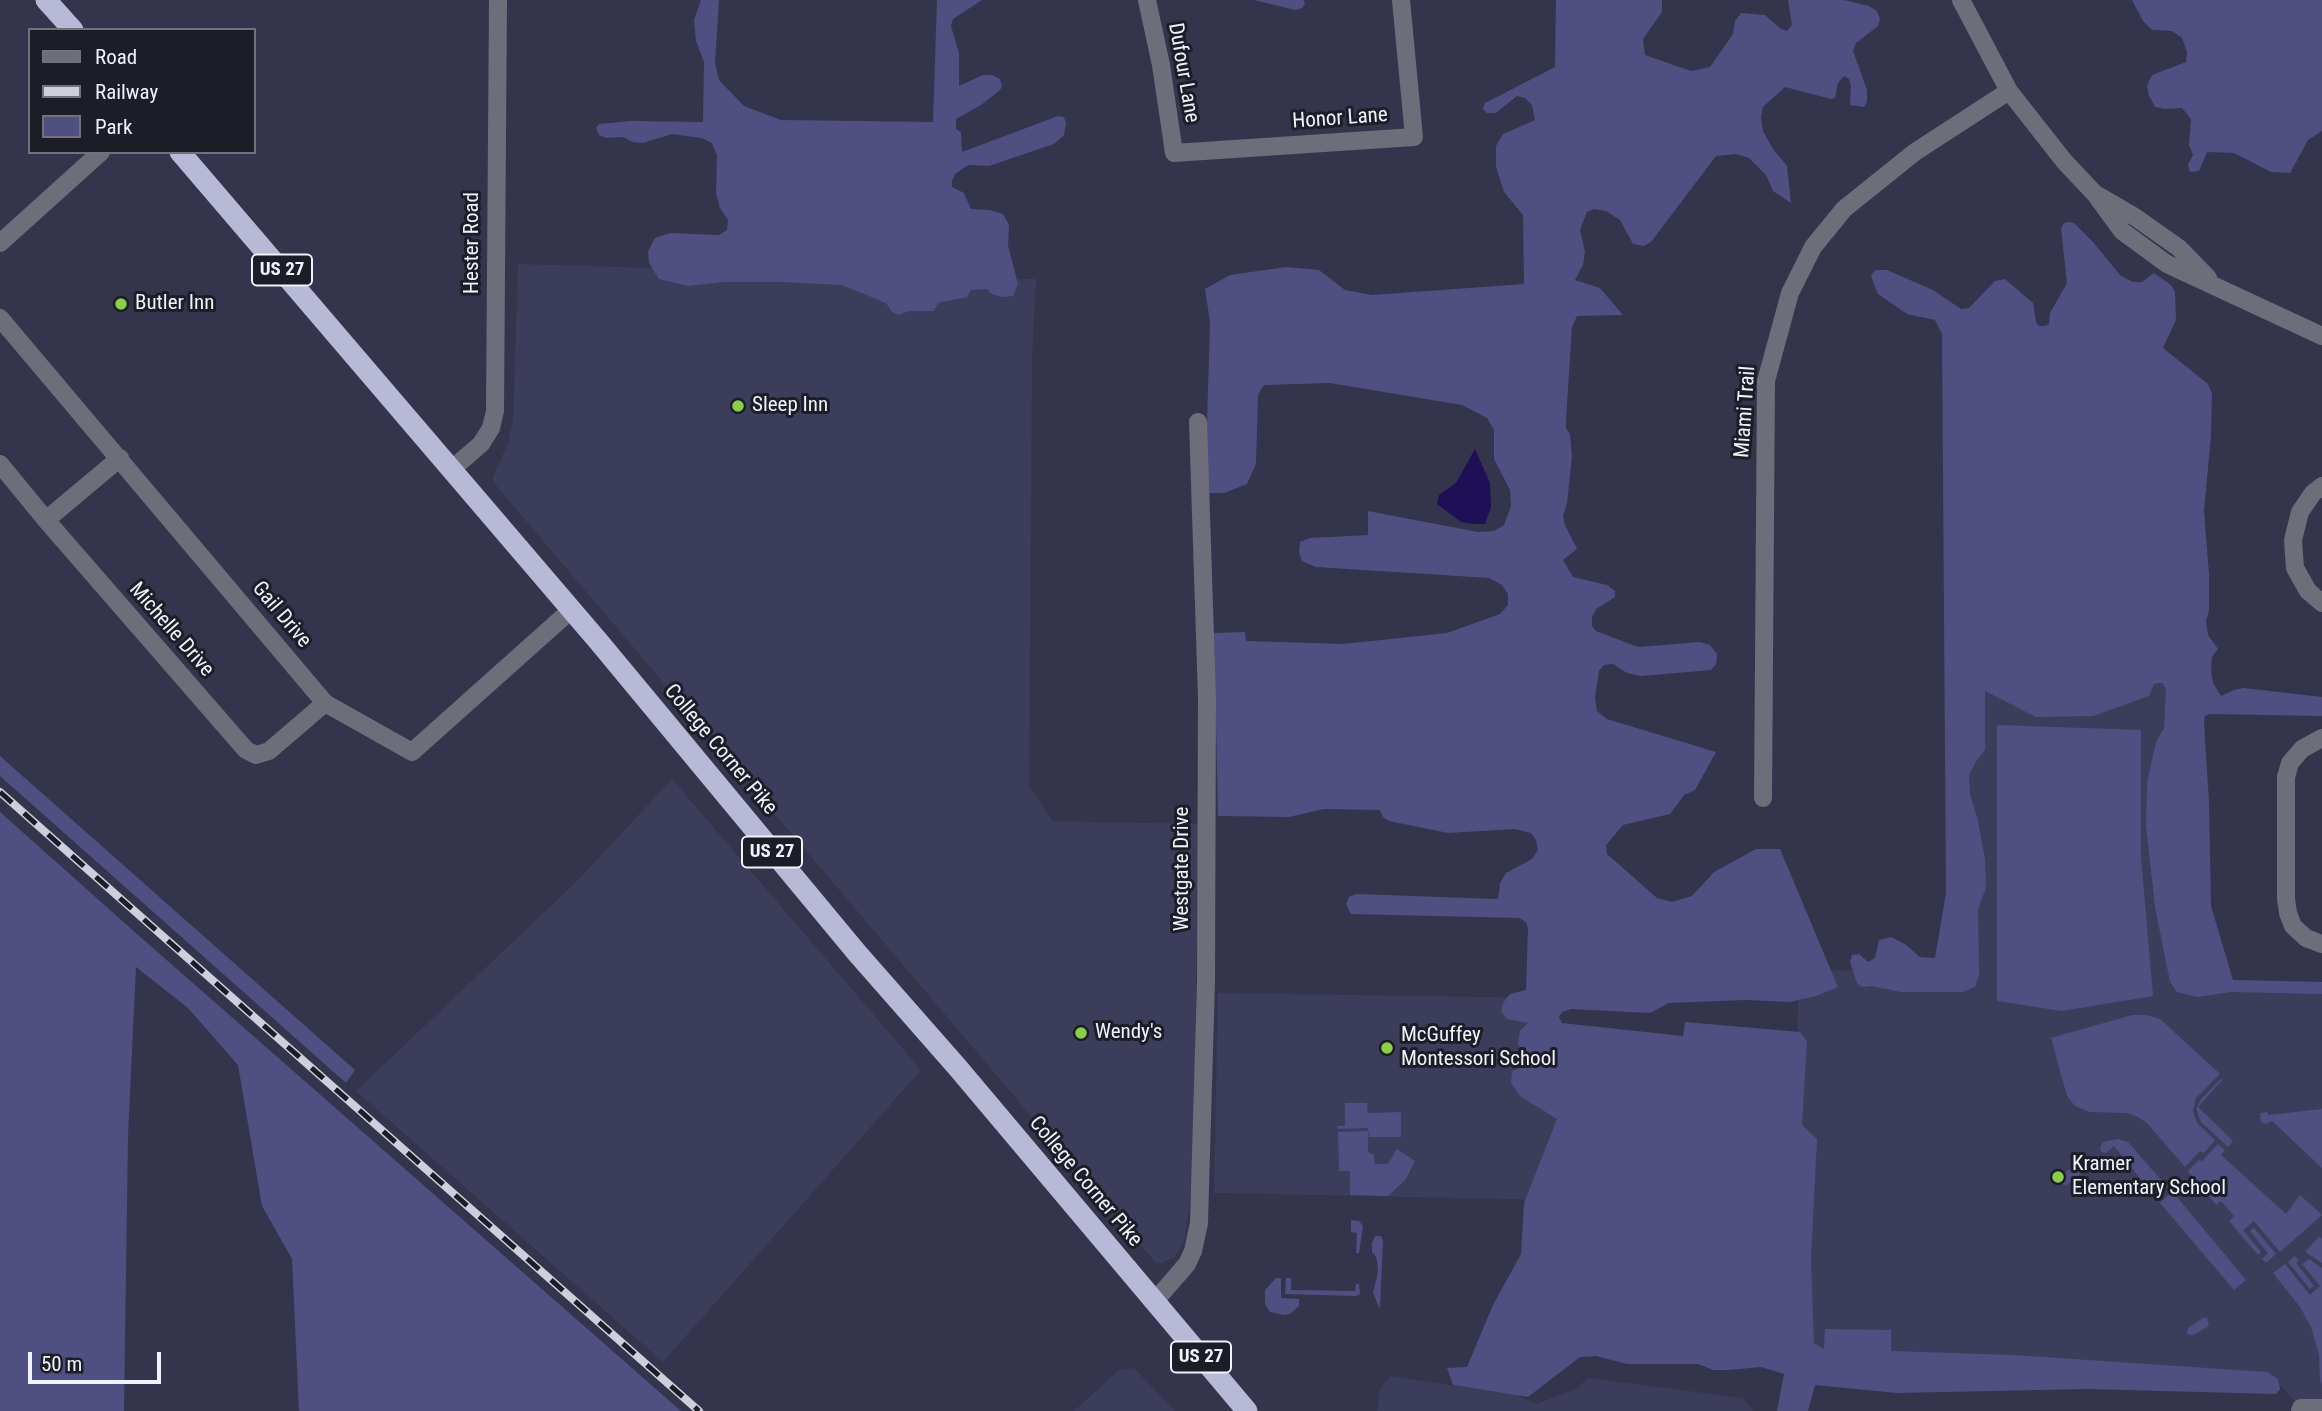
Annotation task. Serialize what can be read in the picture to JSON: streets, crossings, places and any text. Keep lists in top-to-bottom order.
{
  "streets": {
    "highway": ["US 27", "College Corner Pike"],
    "street": [
      "Dufour Lane",
      "Honor Lane",
      "Hester Road",
      "Miami Trail",
      "Gail Drive",
      "Michelle Drive",
      "Westgate Drive"
    ]
  },
  "crossings": [
    ["Dufour Lane", "Honor Lane"],
    ["Hester Road", "College Corner Pike"],
    ["Gail Drive", "Michelle Drive"],
    ["Gail Drive", "College Corner Pike"],
    ["College Corner Pike", "Westgate Drive"]
  ],
  "places": [
    "Butler Inn",
    "Sleep Inn",
    "Wendy's",
    "McGuffey Montessori School",
    "Kramer Elementary School"
  ],
  "legend": ["Road", "Railway", "Park"],
  "scale_bar": "50 m"
}
